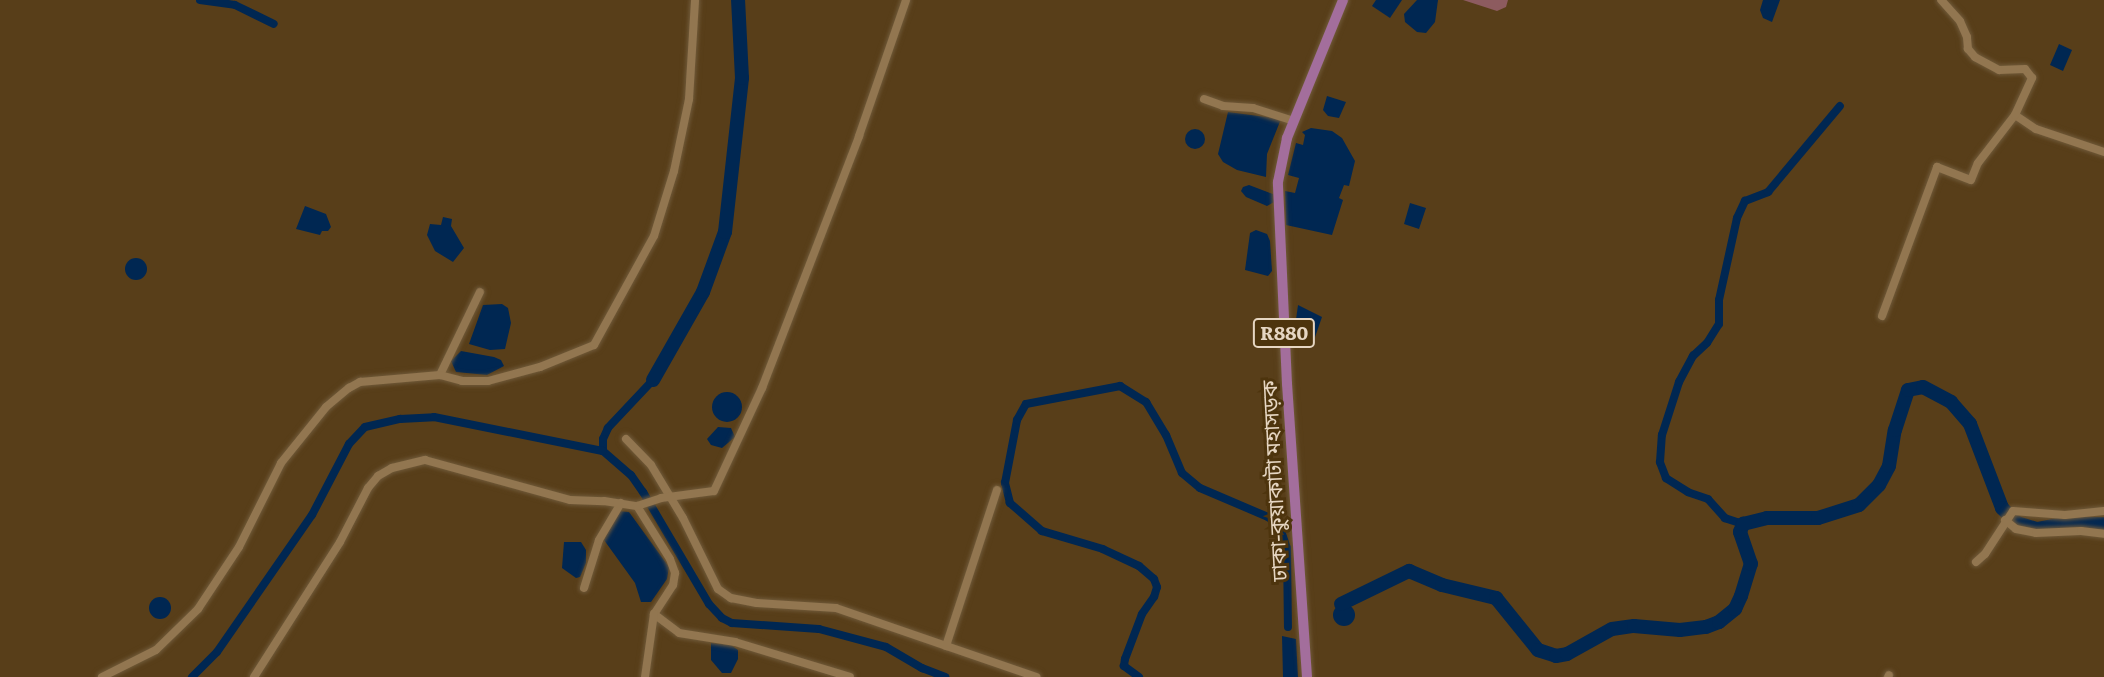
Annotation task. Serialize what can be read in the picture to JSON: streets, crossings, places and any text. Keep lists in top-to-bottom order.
{
  "streets": {
    "main road": ["R880", "ঢাকা-কুয়াকাটা মহাসড়ক"]
  }
}
